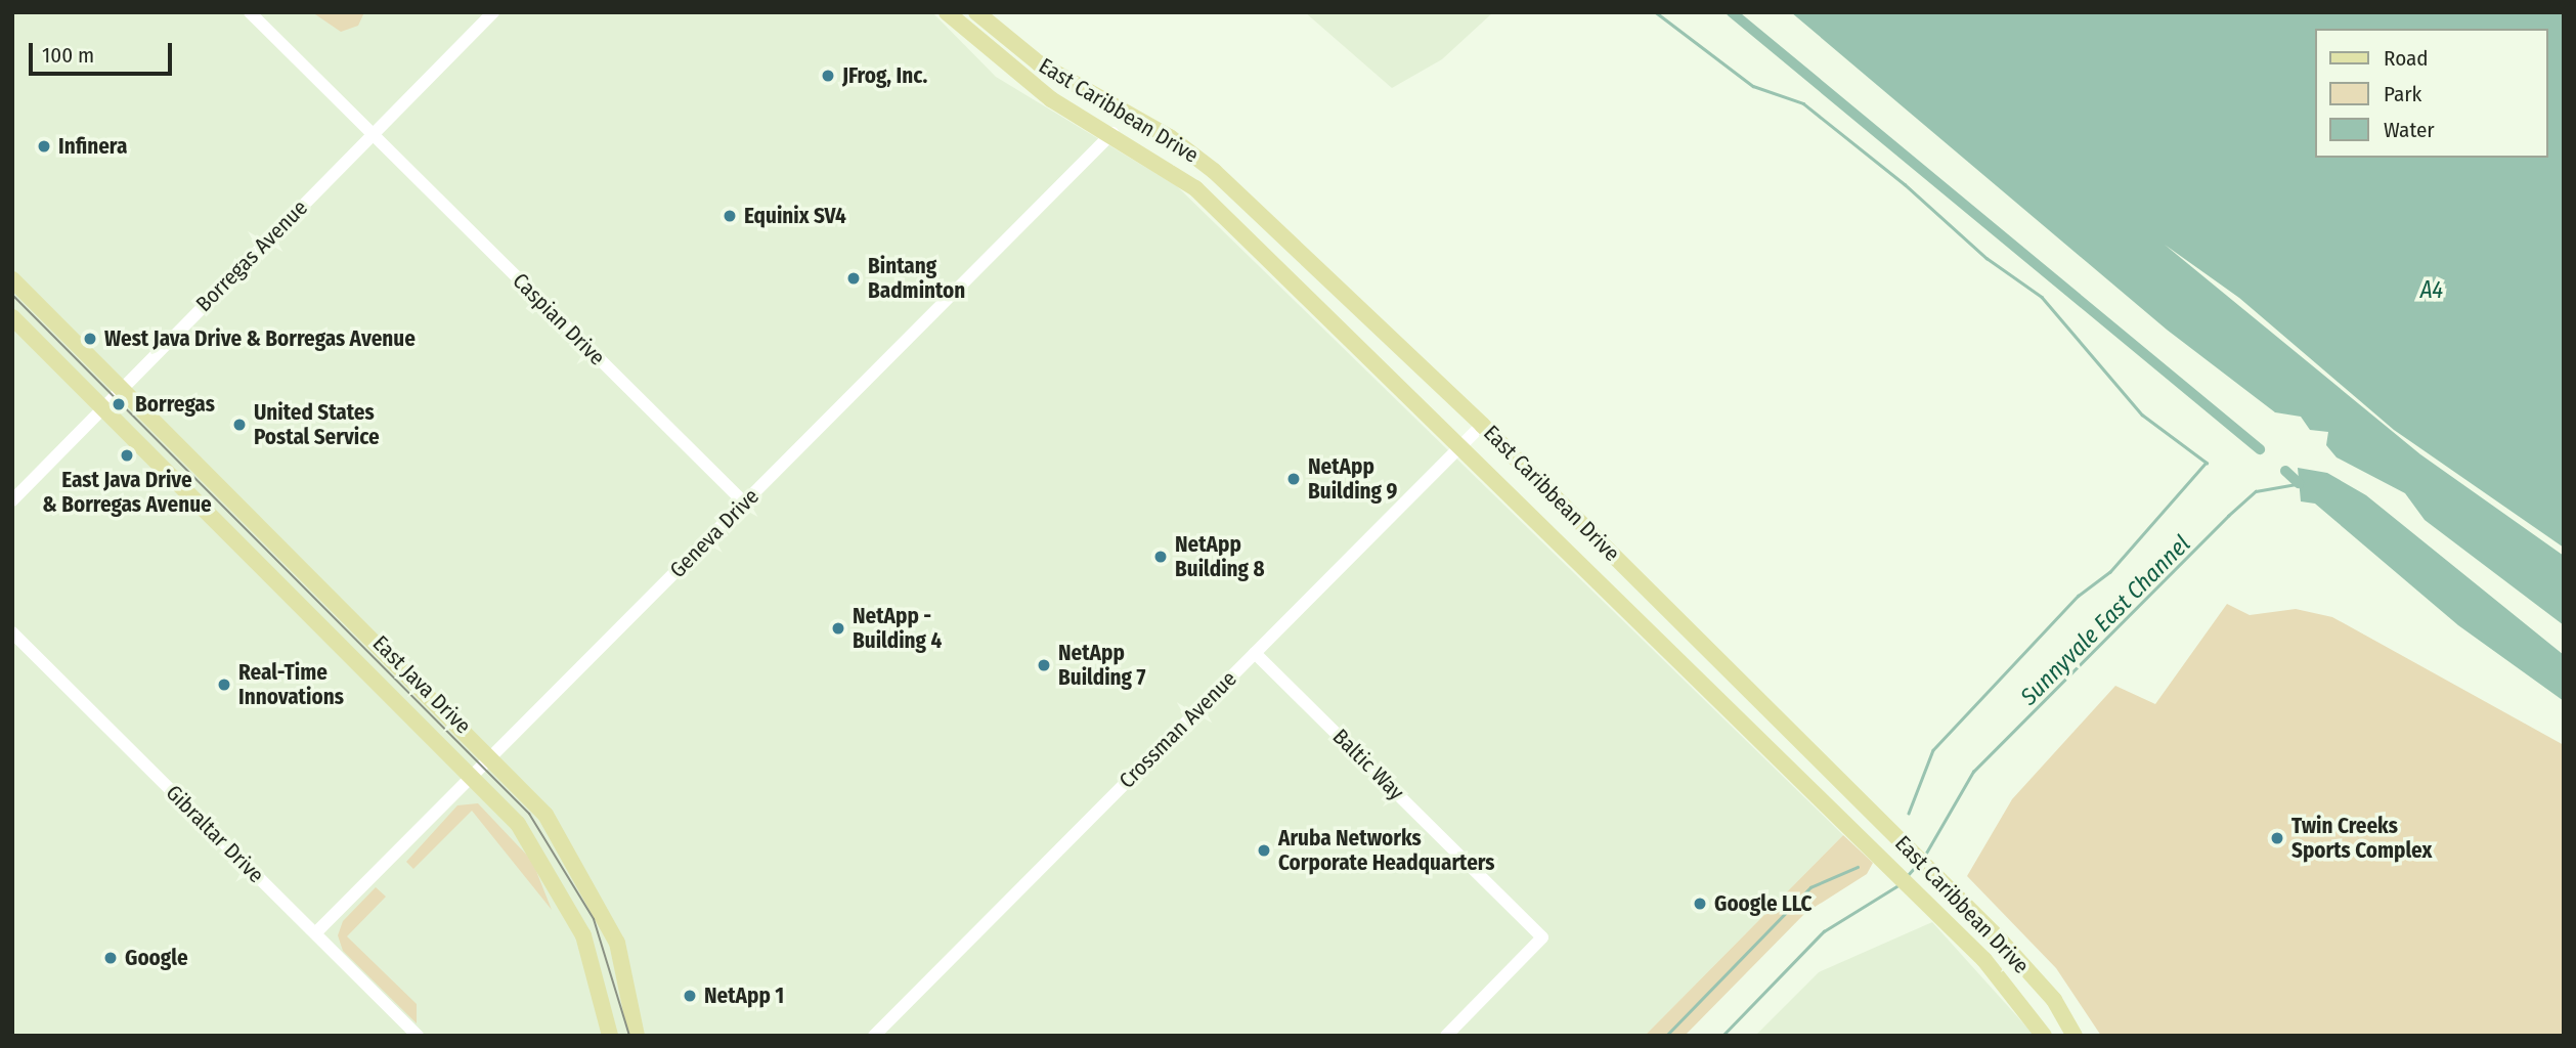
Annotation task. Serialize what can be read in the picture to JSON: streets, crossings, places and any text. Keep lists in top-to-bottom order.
{
  "streets": {
    "main road": ["East Caribbean Drive", "East Java Drive"],
    "street": [
      "Borregas Avenue",
      "Caspian Drive",
      "Geneva Drive",
      "Crossman Avenue",
      "Baltic Way",
      "Gibraltar Drive"
    ]
  },
  "crossings": [
    ["East Caribbean Drive", "Geneva Drive"],
    ["East Caribbean Drive", "Crossman Avenue"],
    ["Borregas Avenue", "Caspian Drive"],
    ["Borregas Avenue", "East Java Drive"],
    ["Caspian Drive", "Geneva Drive"],
    ["Geneva Drive", "East Java Drive"],
    ["Geneva Drive", "Gibraltar Drive"],
    ["Crossman Avenue", "Baltic Way"]
  ],
  "water": ["A4", "Sunnyvale East Channel"],
  "places": [
    "JFrog, Inc.",
    "Infinera",
    "Equinix SV4",
    "Bintang Badminton",
    "West Java Drive & Borregas Avenue",
    "Borregas",
    "United States Postal Service",
    "East Java Drive & Borregas Avenue",
    "NetApp Building 9",
    "NetApp Building 8",
    "NetApp - Building 4",
    "NetApp Building 7",
    "Real-Time Innovations",
    "Twin Creeks Sports Complex",
    "Aruba Networks Corporate Headquarters",
    "Google LLC",
    "Google",
    "NetApp 1"
  ],
  "legend": ["Road", "Park", "Water"],
  "scale_bar": "100 m"
}
